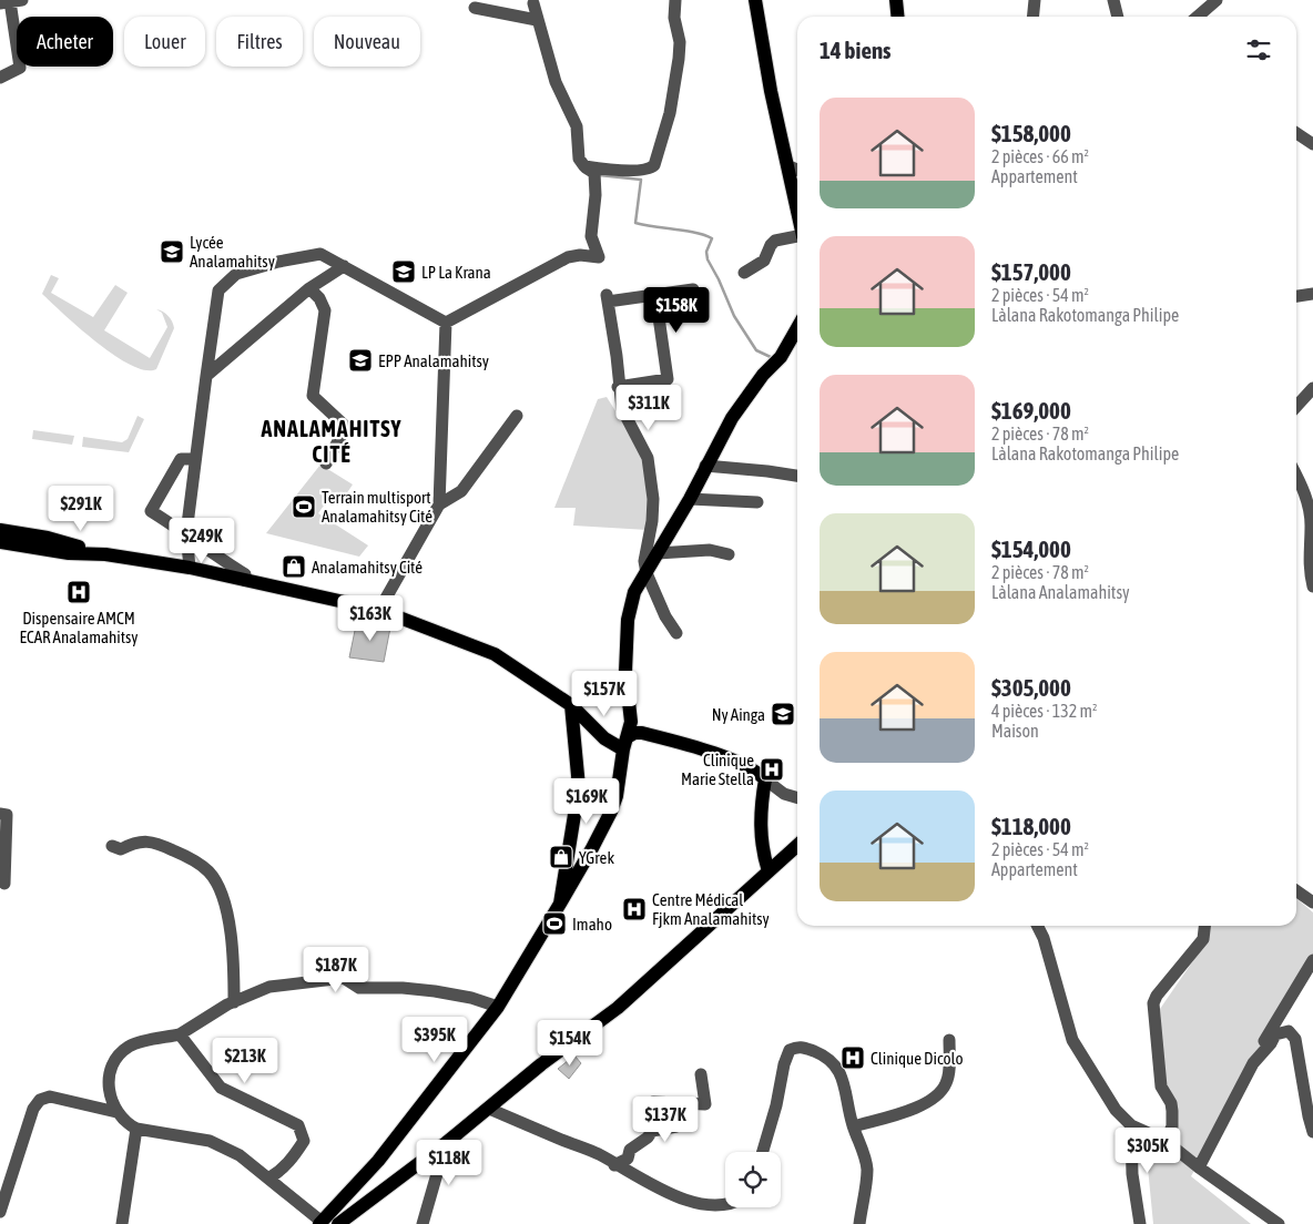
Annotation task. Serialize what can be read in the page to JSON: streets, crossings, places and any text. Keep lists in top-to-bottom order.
{
  "districts": ["ANALAMAHITSY CITÉ"],
  "places": {
    "school or university": [
      "Lycée Analamahitsy",
      "LP La Krana",
      "EPP Analamahitsy",
      "Ny Ainga"
    ],
    "sports": ["Terrain multisport Analamahitsy Cité", "Imaho"],
    "shop": ["Analamahitsy Cité", "YGrek"],
    "hospital": [
      "Dispensaire AMCM ECAR Analamahitsy",
      "Clinique Marie Stella",
      "Centre Médical Fjkm Analamahitsy",
      "Clinique Dicolo"
    ]
  },
  "page": {
    "chip": [
      "Acheter",
      "Louer",
      "Filtres",
      "Nouveau"
    ],
    "heading": "14 biens",
    "list": [
      {
        "name": "$158,000",
        "note": "2 pièces · 66 m² · Appartement"
      },
      {
        "name": "$157,000",
        "note": "2 pièces · 54 m² · Làlana Rakotomanga Philipe"
      },
      {
        "name": "$169,000",
        "note": "2 pièces · 78 m² · Làlana Rakotomanga Philipe"
      },
      {
        "name": "$154,000",
        "note": "2 pièces · 78 m² · Làlana Analamahitsy"
      },
      {
        "name": "$305,000",
        "note": "4 pièces · 132 m² · Maison"
      },
      {
        "name": "$118,000",
        "note": "2 pièces · 54 m² · Appartement"
      }
    ],
    "price": [
      "$158K",
      "$311K",
      "$291K",
      "$249K",
      "$163K",
      "$157K",
      "$169K",
      "$187K",
      "$395K",
      "$154K",
      "$213K",
      "$137K",
      "$305K",
      "$118K"
    ]
  }
}
